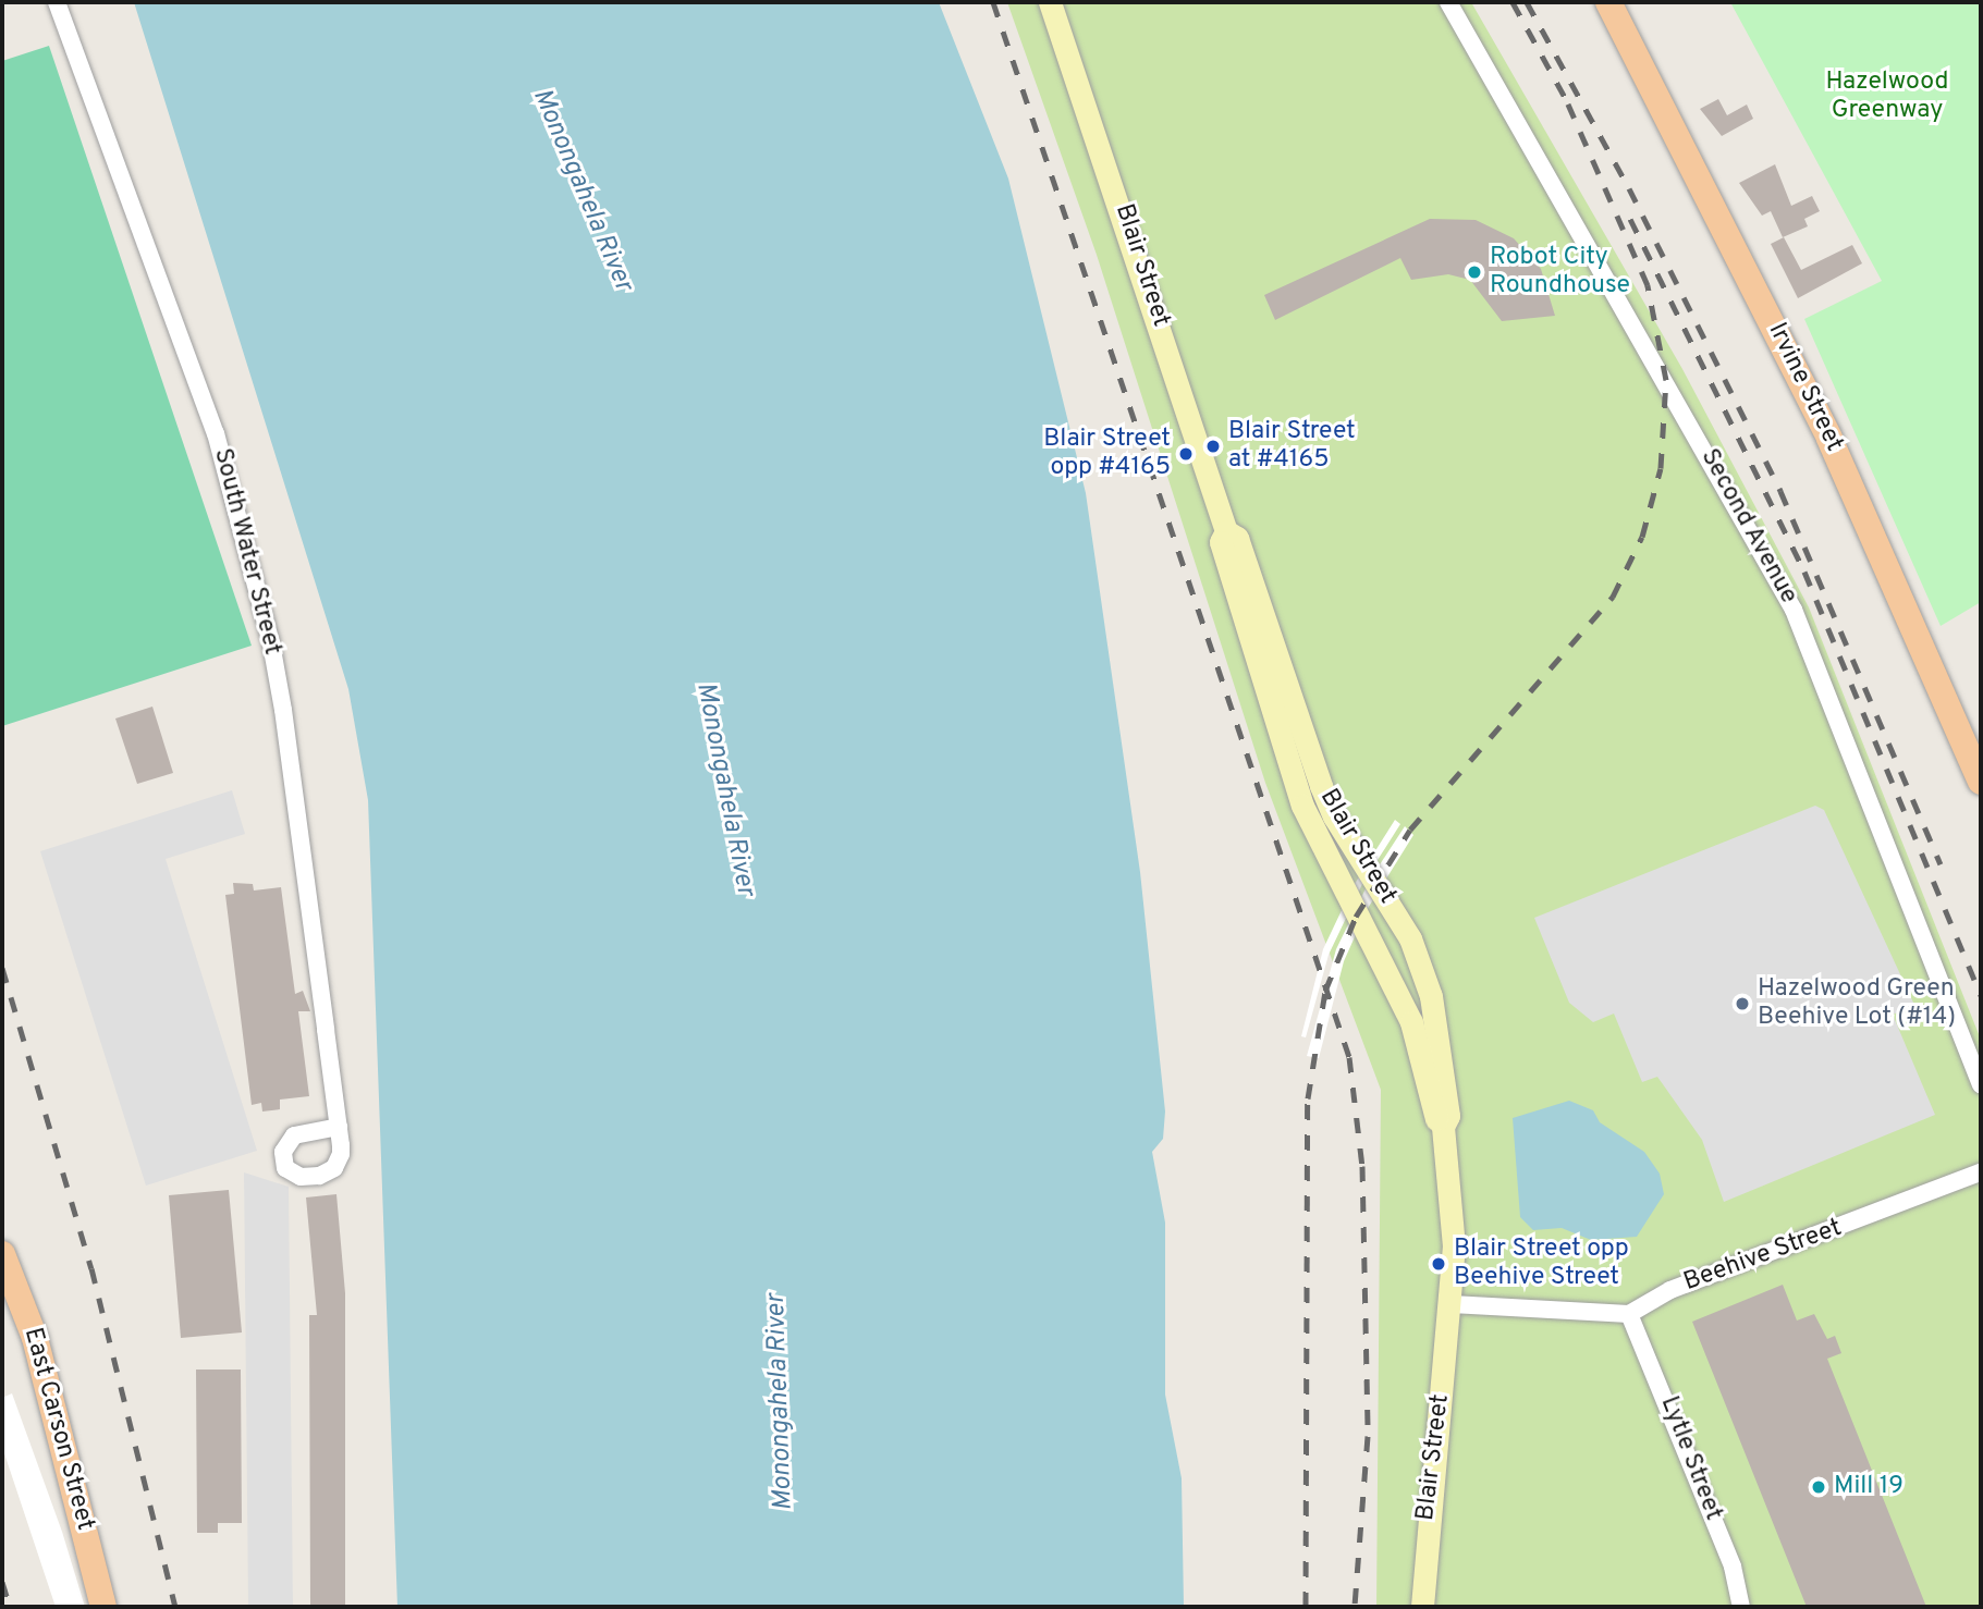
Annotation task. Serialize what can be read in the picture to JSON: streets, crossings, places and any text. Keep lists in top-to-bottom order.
{
  "streets": {
    "main road": ["Irvine Street", "East Carson Street"],
    "street": [
      "Blair Street",
      "Second Avenue",
      "South Water Street",
      "Beehive Street",
      "Lytle Street"
    ]
  },
  "crossings": [
    ["Beehive Street", "Lytle Street"]
  ],
  "water": ["Monongahela River"],
  "parks": ["Hazelwood Greenway"],
  "places": [
    "Robot City Roundhouse",
    "Blair Street at #4165",
    "Blair Street opp #4165",
    "Hazelwood Green Beehive Lot (#14)",
    "Blair Street opp Beehive Street",
    "Mill 19"
  ]
}
